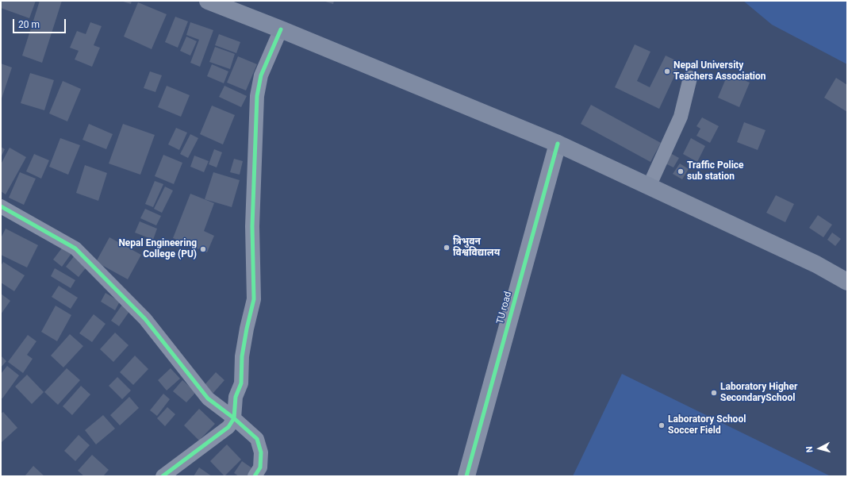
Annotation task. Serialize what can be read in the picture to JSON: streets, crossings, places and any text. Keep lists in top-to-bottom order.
{
  "streets": {
    "street": ["TU road"]
  },
  "places": [
    "Nepal University Teachers Association",
    "Traffic Police sub station",
    "त्रिभुवन विश्वविद्यालय",
    "Nepal Engineering College (PU)",
    "Laboratory Higher SecondarySchool",
    "Laboratory School Soccer Field"
  ],
  "scale_bar": "20 m",
  "north": "left"
}
